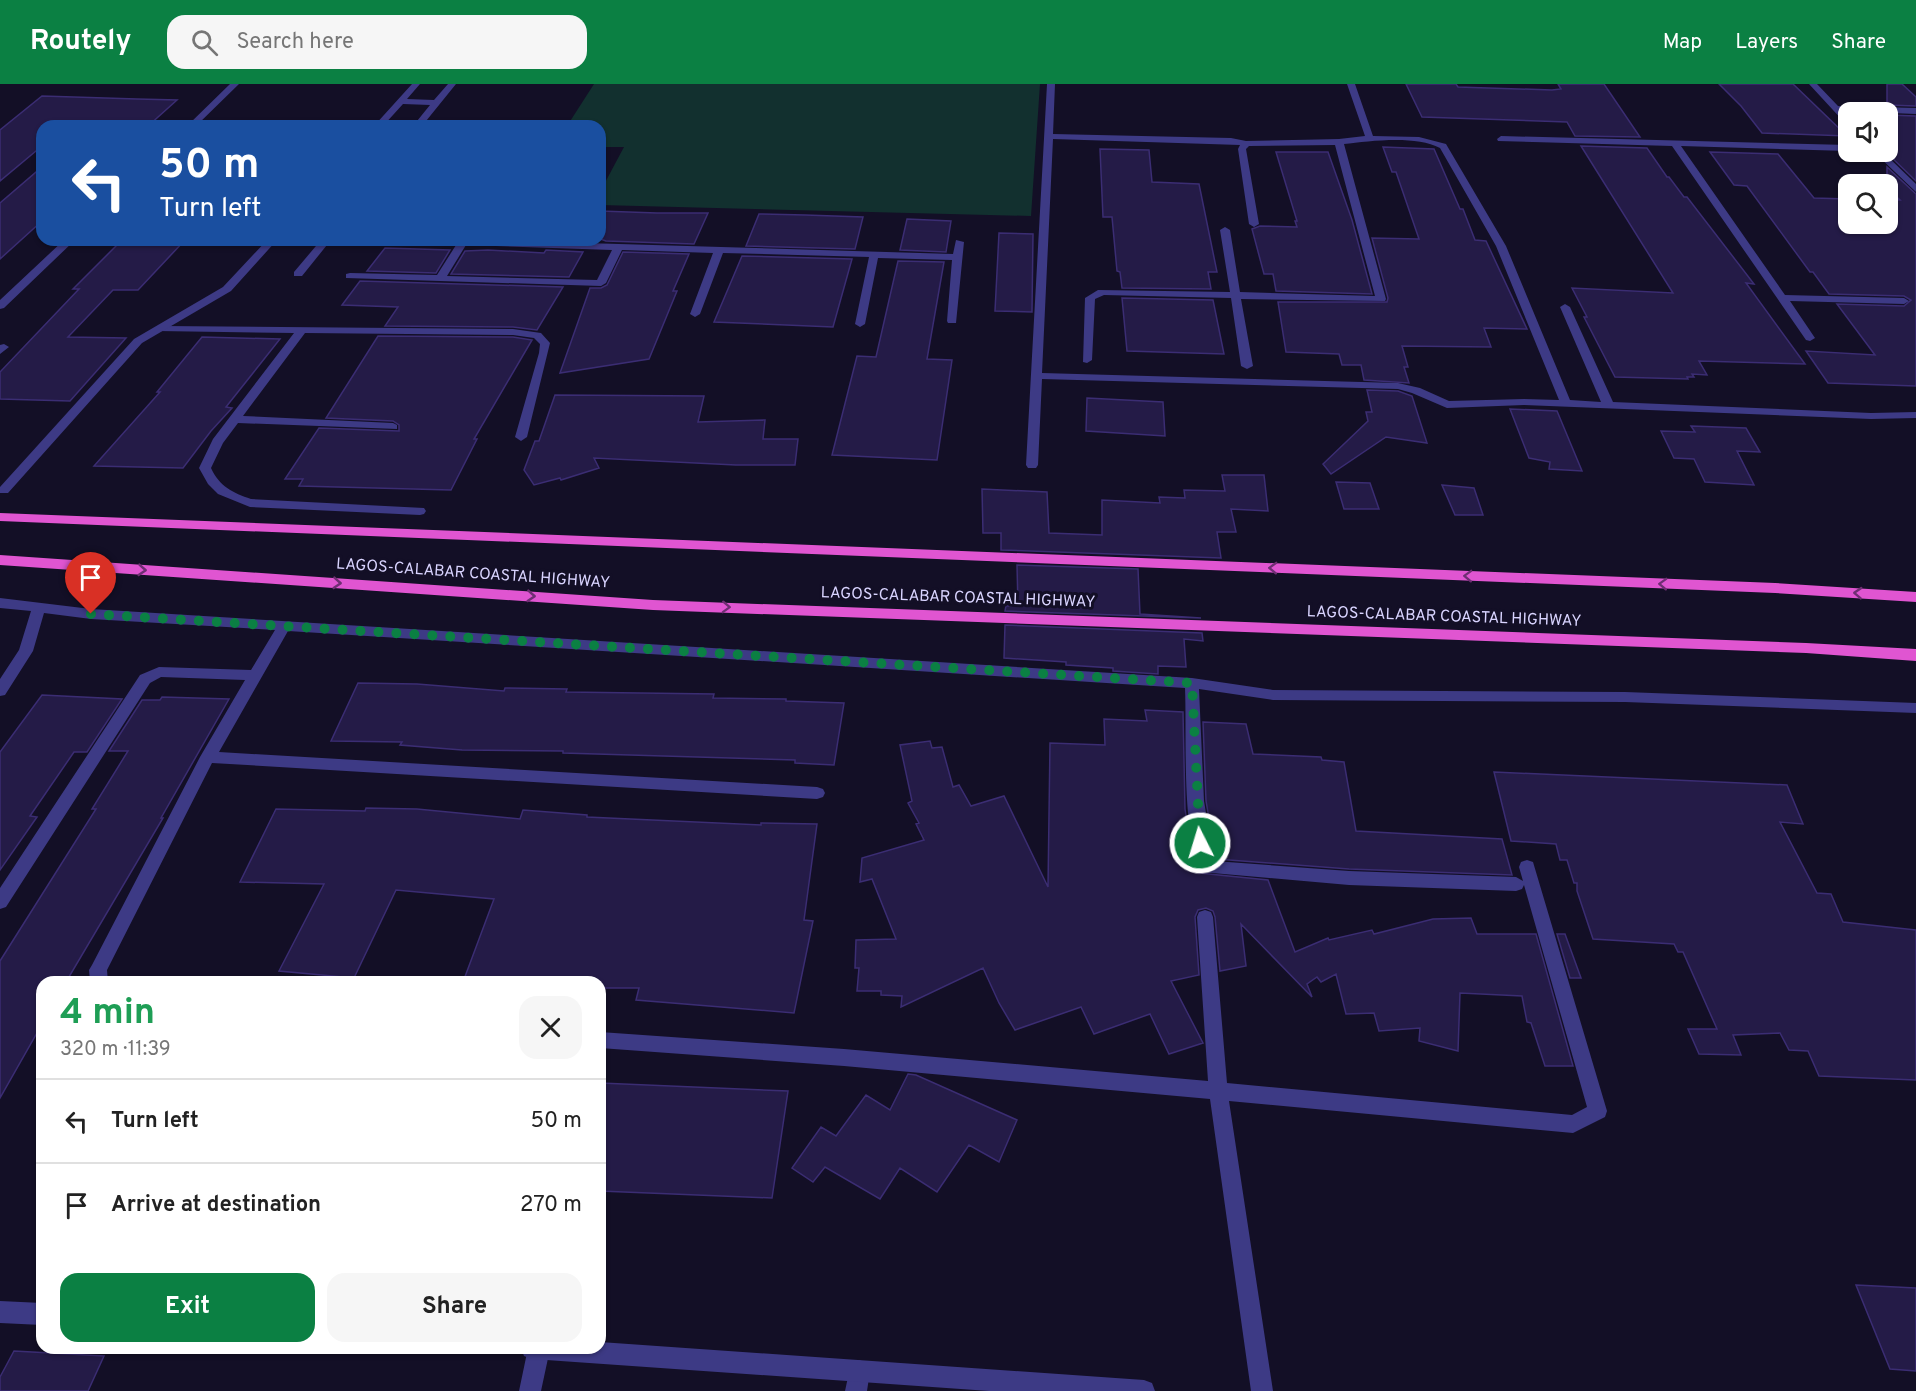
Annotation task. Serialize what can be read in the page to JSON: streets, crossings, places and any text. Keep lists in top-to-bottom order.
{
  "streets": {
    "highway": ["LAGOS-CALABAR COASTAL HIGHWAY"]
  },
  "page": {
    "header": "Routely",
    "search": "Search here",
    "nav": ["Map", "Layers", "Share"],
    "turn": ["50 m", "Turn left"],
    "heading": ["4 min", "320 m · 11:39"],
    "list": [
      {
        "name": "Turn left",
        "value": "50 m"
      },
      {
        "name": "Arrive at destination",
        "value": "270 m"
      }
    ],
    "buttons": ["Exit", "Share"]
  }
}
